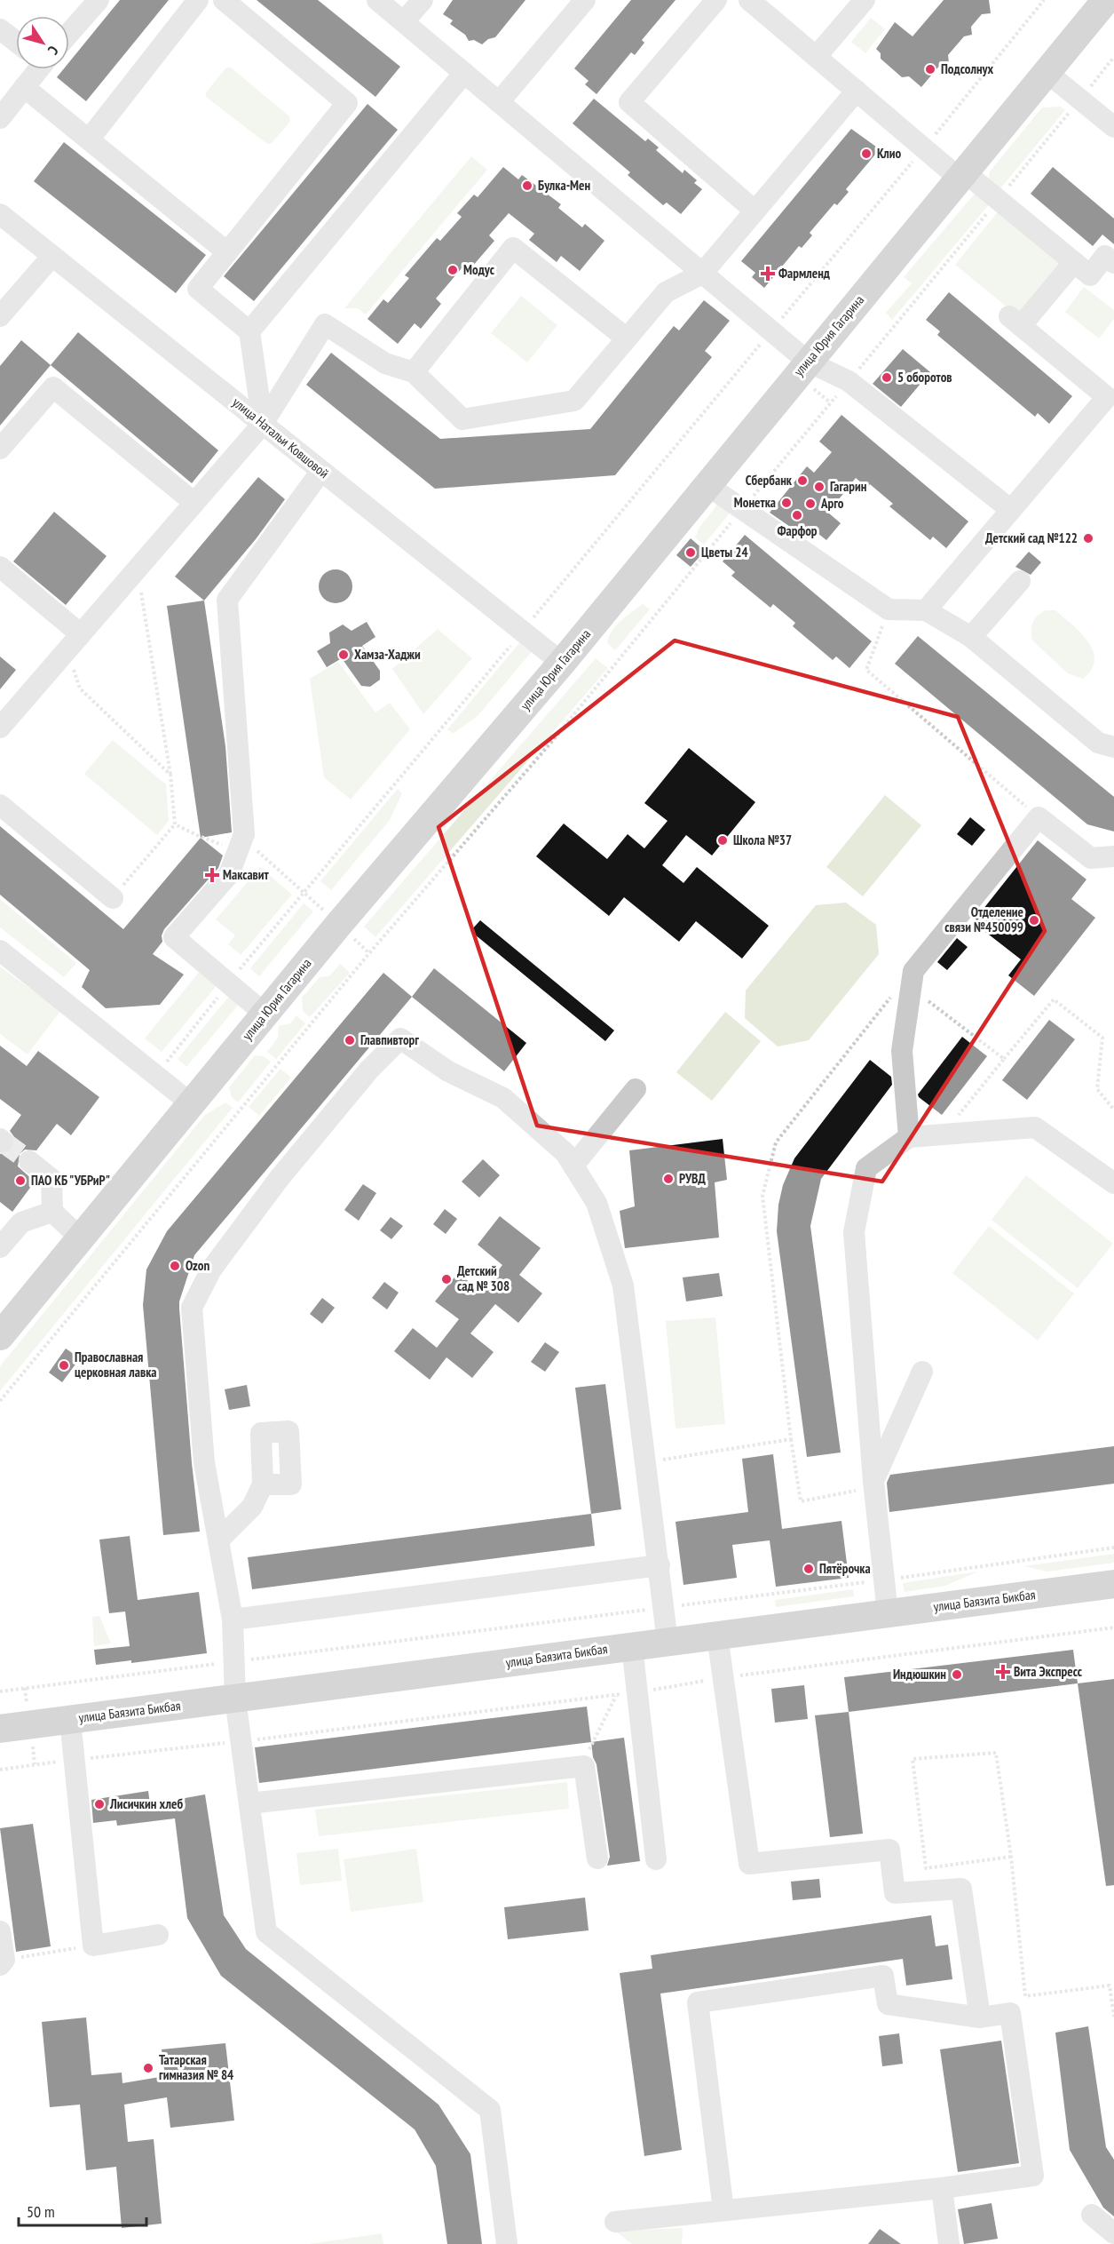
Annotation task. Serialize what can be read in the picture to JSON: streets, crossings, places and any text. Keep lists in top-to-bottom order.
{
  "streets": {
    "main road": ["улица Юрия Гагарина", "улица Баязита Бикбая"],
    "street": ["улица Натальи Ковшовой"]
  },
  "crossings": [
    ["улица Юрия Гагарина", "улица Натальи Ковшовой"]
  ],
  "places": {
    "other": [
      "Подсолнух",
      "Клио",
      "Булка-Мен",
      "Модус",
      "5 оборотов",
      "Сбербанк",
      "Гагарин",
      "Монетка",
      "Арго",
      "Фарфор",
      "Детский сад №122",
      "Цветы 24",
      "Хамза-Хаджи",
      "Школа №37",
      "Отделение связи №450099",
      "Главпивторг",
      "РУВД",
      "ПАО КБ \"УБРиР\"",
      "Ozon",
      "Детский сад № 308",
      "Православная церковная лавка",
      "Пятёрочка",
      "Индюшкин",
      "Лисичкин хлеб",
      "Татарская гимназия № 84"
    ],
    "health": ["Фармленд", "Максавит", "Вита Экспресс"]
  },
  "scale_bar": "50 m",
  "north": "bottom right"
}
